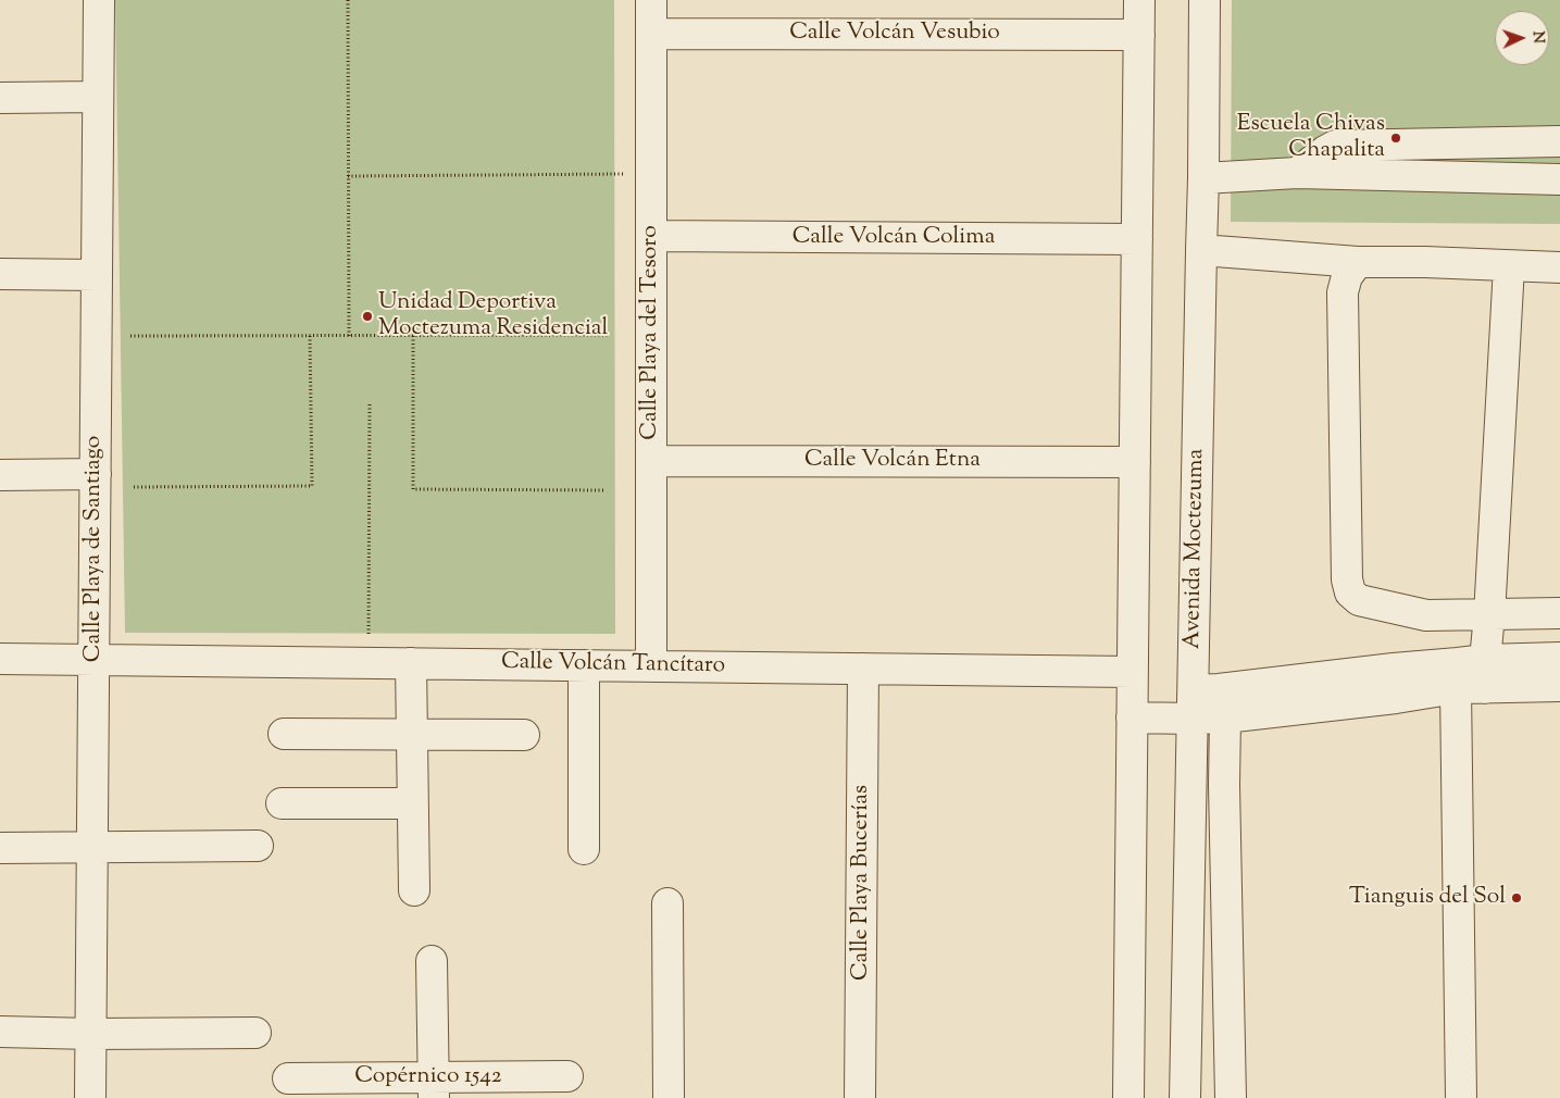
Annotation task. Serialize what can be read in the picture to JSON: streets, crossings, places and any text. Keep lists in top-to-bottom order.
{
  "streets": {
    "street": [
      "Calle Volcán Vesubio",
      "Calle Volcán Colima",
      "Calle Playa del Tesoro",
      "Calle Volcán Etna",
      "Calle Playa de Santiago",
      "Avenida Moctezuma",
      "Calle Volcán Tancítaro",
      "Calle Playa Bucerías",
      "Copérnico 1542"
    ]
  },
  "crossings": [
    ["Calle Volcán Vesubio", "Calle Playa del Tesoro"],
    ["Calle Volcán Colima", "Calle Playa del Tesoro"],
    ["Calle Playa del Tesoro", "Calle Volcán Etna"],
    ["Calle Playa del Tesoro", "Calle Volcán Tancítaro"],
    ["Calle Playa de Santiago", "Calle Volcán Tancítaro"],
    ["Calle Volcán Tancítaro", "Calle Playa Bucerías"]
  ],
  "places": ["Escuela Chivas Chapalita", "Unidad Deportiva Moctezuma Residencial", "Tianguis del Sol"],
  "north": "right"
}
